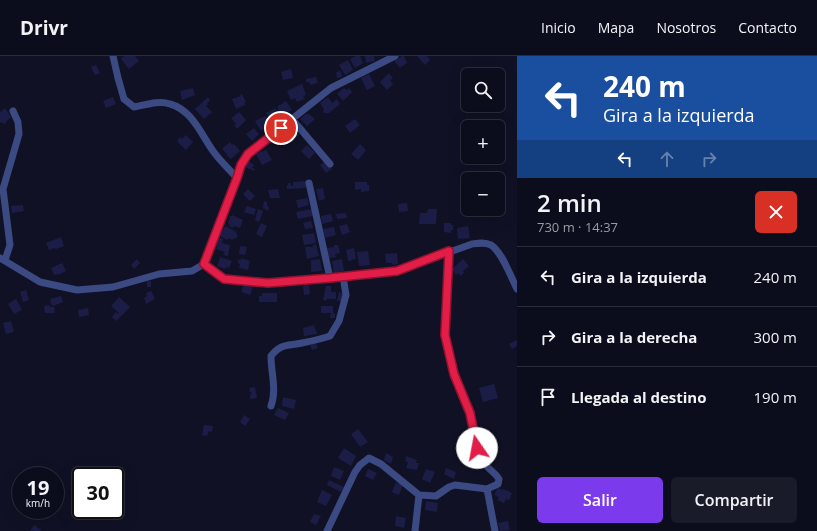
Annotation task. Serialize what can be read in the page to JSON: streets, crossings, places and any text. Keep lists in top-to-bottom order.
{
  "page": {
    "header": "Drivr",
    "nav": [
      "Inicio",
      "Mapa",
      "Nosotros",
      "Contacto"
    ],
    "turn": ["240 m", "Gira a la izquierda"],
    "map_buttons": ["+", "−"],
    "heading": ["2 min", "730 m · 14:37"],
    "list": [
      {
        "name": "Gira a la izquierda",
        "value": "240 m"
      },
      {
        "name": "Gira a la derecha",
        "value": "300 m"
      },
      {
        "name": "Llegada al destino",
        "value": "190 m"
      }
    ],
    "speed": "19 km/h",
    "limit": "30",
    "buttons": ["Salir", "Compartir"]
  }
}
